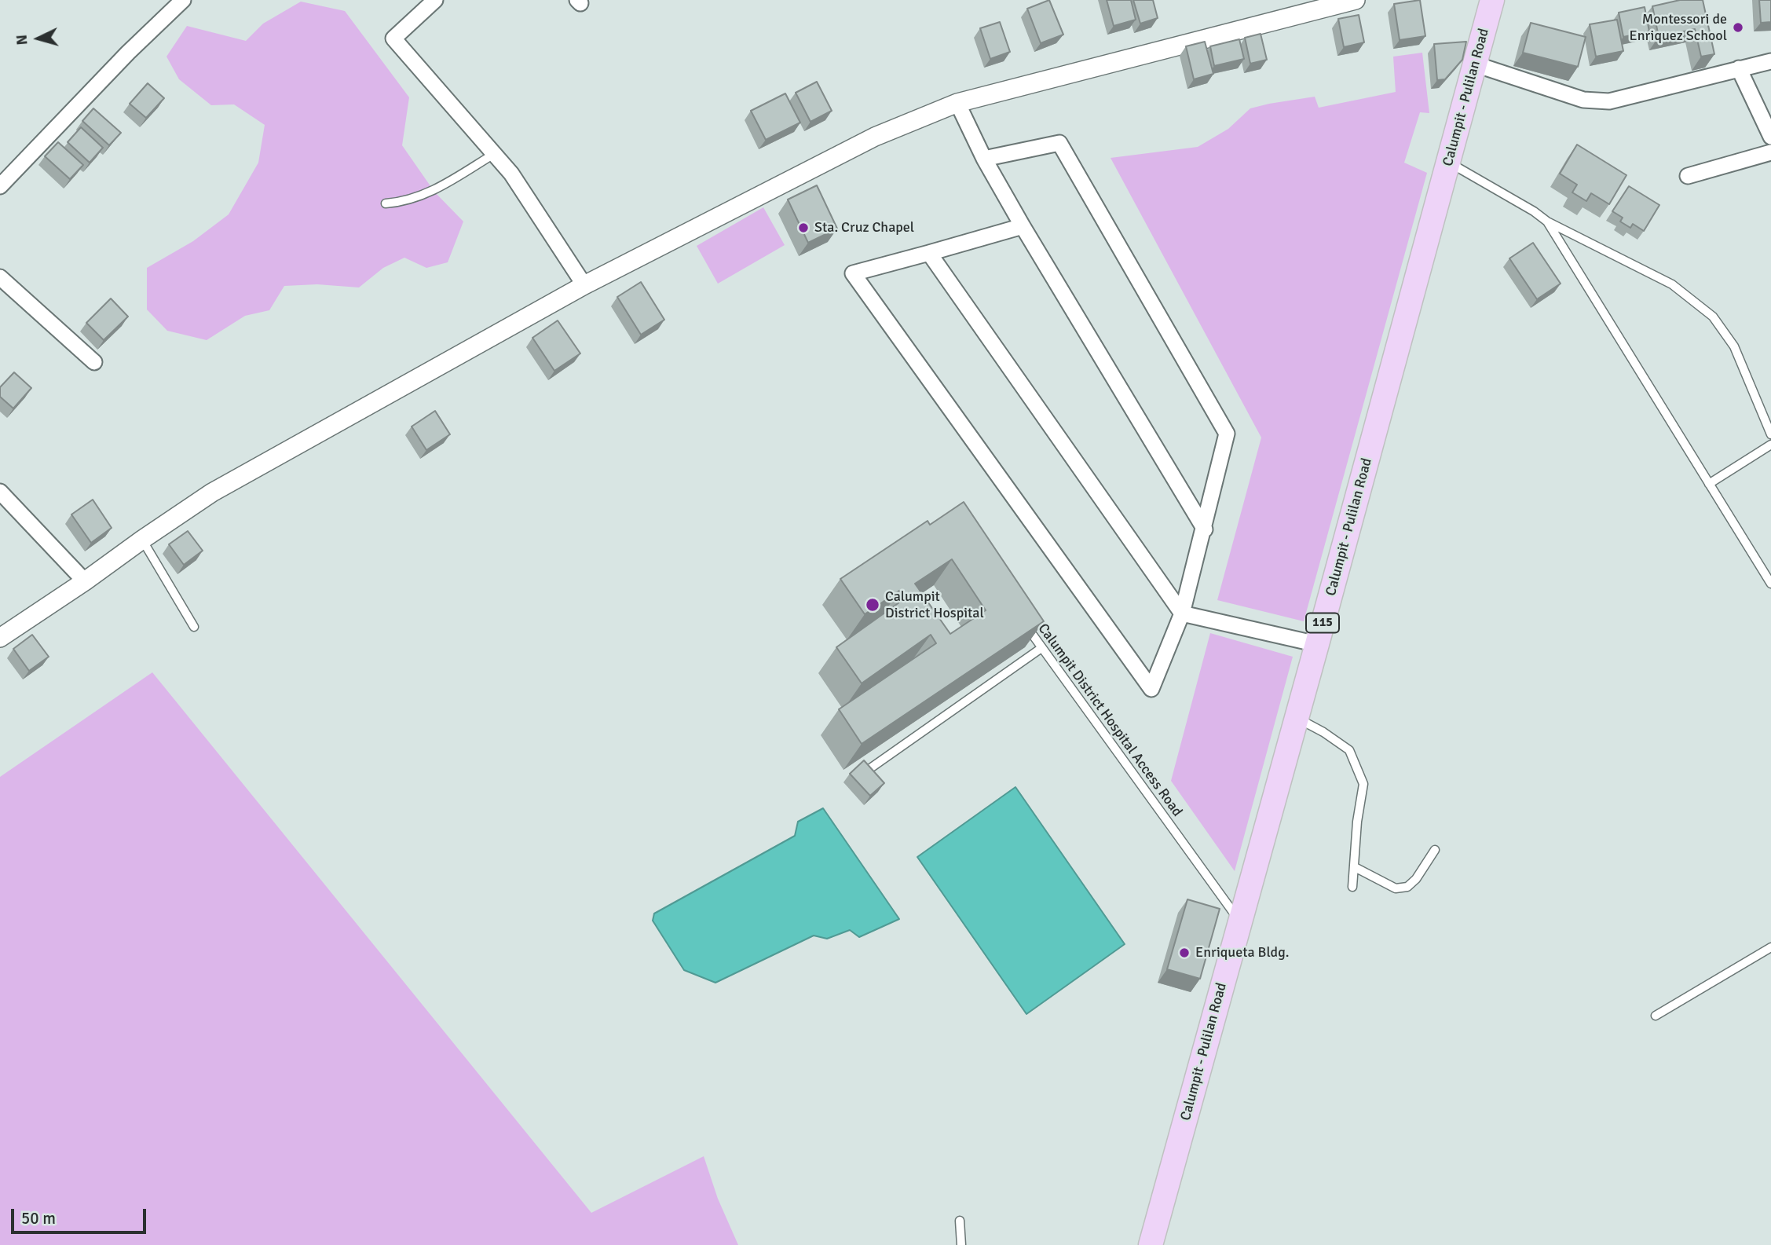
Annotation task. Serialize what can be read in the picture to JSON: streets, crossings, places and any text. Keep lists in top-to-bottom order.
{
  "streets": {
    "main road": ["Calumpit - Pulilan Road", "115"],
    "lane": ["Calumpit District Hospital Access Road"]
  },
  "crossings": [
    ["Calumpit - Pulilan Road", "Calumpit District Hospital Access Road"]
  ],
  "places": [
    "Montessori de Enriquez School",
    "Sta. Cruz Chapel",
    "Calumpit District Hospital",
    "Enriqueta Bldg."
  ],
  "scale_bar": "50 m",
  "north": "left"
}
